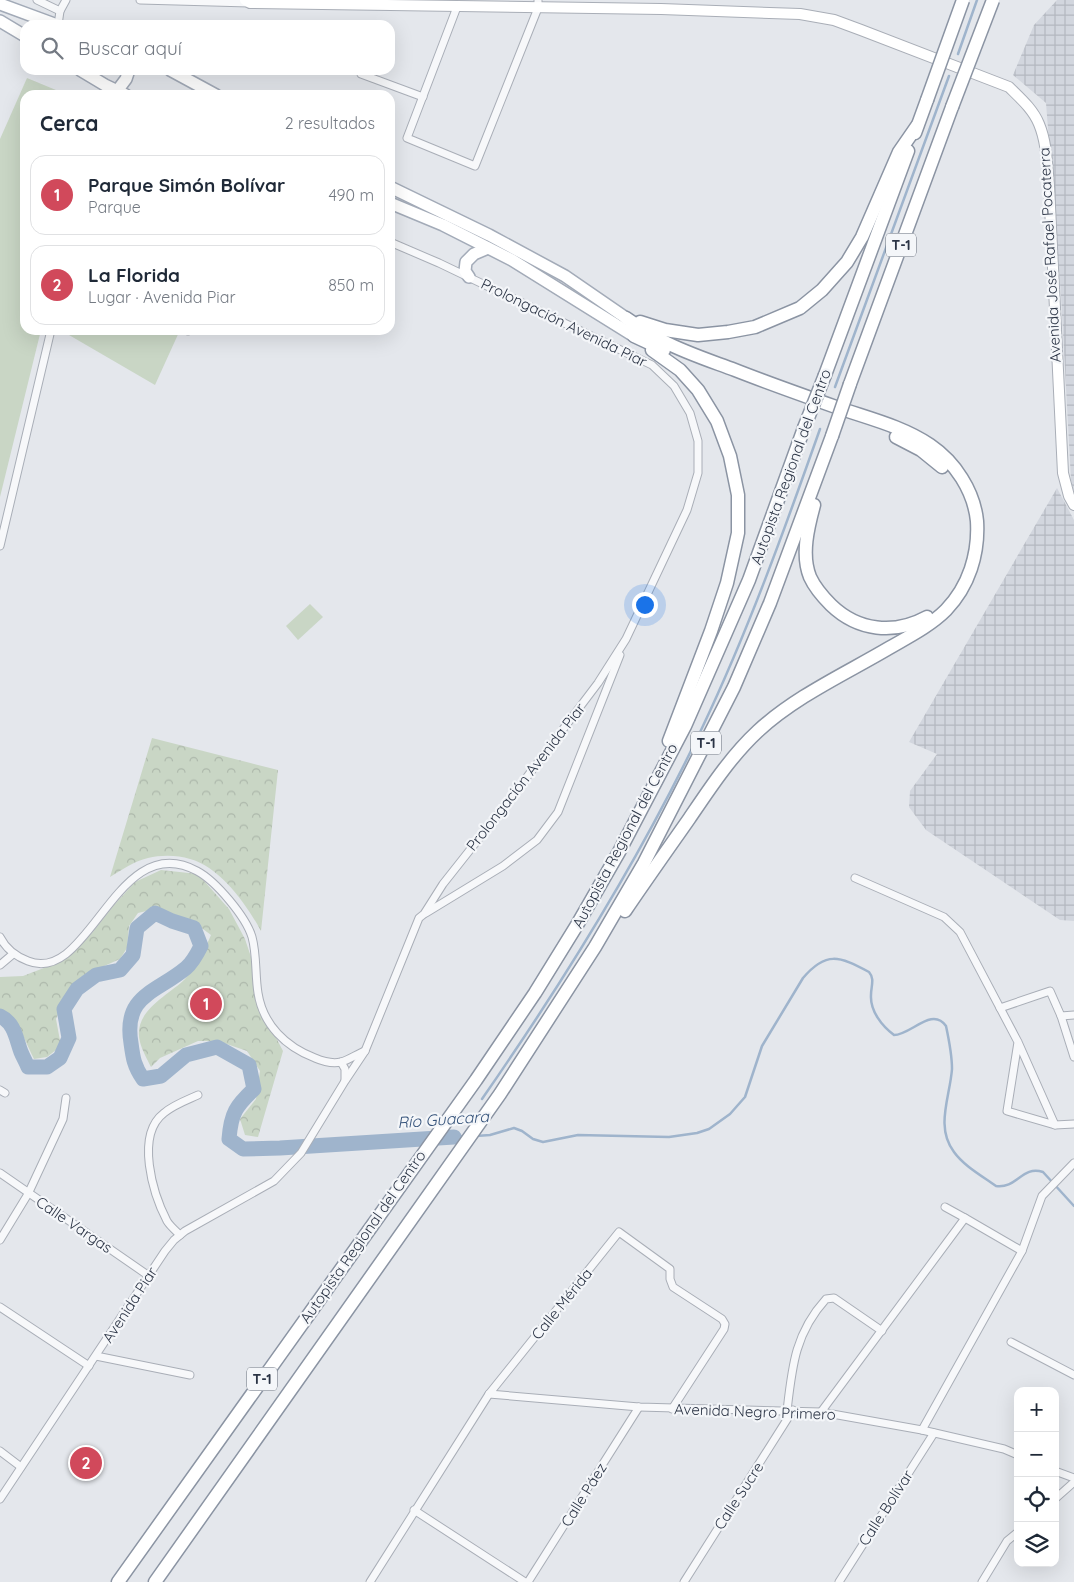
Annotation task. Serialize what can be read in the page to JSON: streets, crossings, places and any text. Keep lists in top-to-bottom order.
{
  "streets": {
    "highway": ["T-1", "Autopista Regional del Centro"],
    "street": [
      "Avenida José Rafael Pocaterra",
      "Prolongación Avenida Piar",
      "Calle Vargas",
      "Calle Mérida",
      "Avenida Piar",
      "Avenida Negro Primero",
      "Calle Páez",
      "Calle Sucre",
      "Calle Bolívar"
    ]
  },
  "crossings": [
    ["Prolongación Avenida Piar", "Avenida Piar"],
    ["Calle Vargas", "Avenida Piar"],
    ["Calle Mérida", "Avenida Negro Primero"],
    ["Avenida Negro Primero", "Calle Páez"],
    ["Avenida Negro Primero", "Calle Sucre"],
    ["Avenida Negro Primero", "Calle Bolívar"]
  ],
  "water": ["Río Guacara"],
  "page": {
    "search": "Buscar aquí",
    "heading": ["Cerca", "2 resultados"],
    "list": [
      {
        "mark": "1",
        "name": "Parque Simón Bolívar",
        "note": "Parque",
        "value": "490 m"
      },
      {
        "mark": "2",
        "name": "La Florida",
        "note": "Lugar · Avenida Piar",
        "value": "850 m"
      }
    ],
    "pins": ["1", "2"],
    "map_buttons": ["+", "−"]
  }
}
